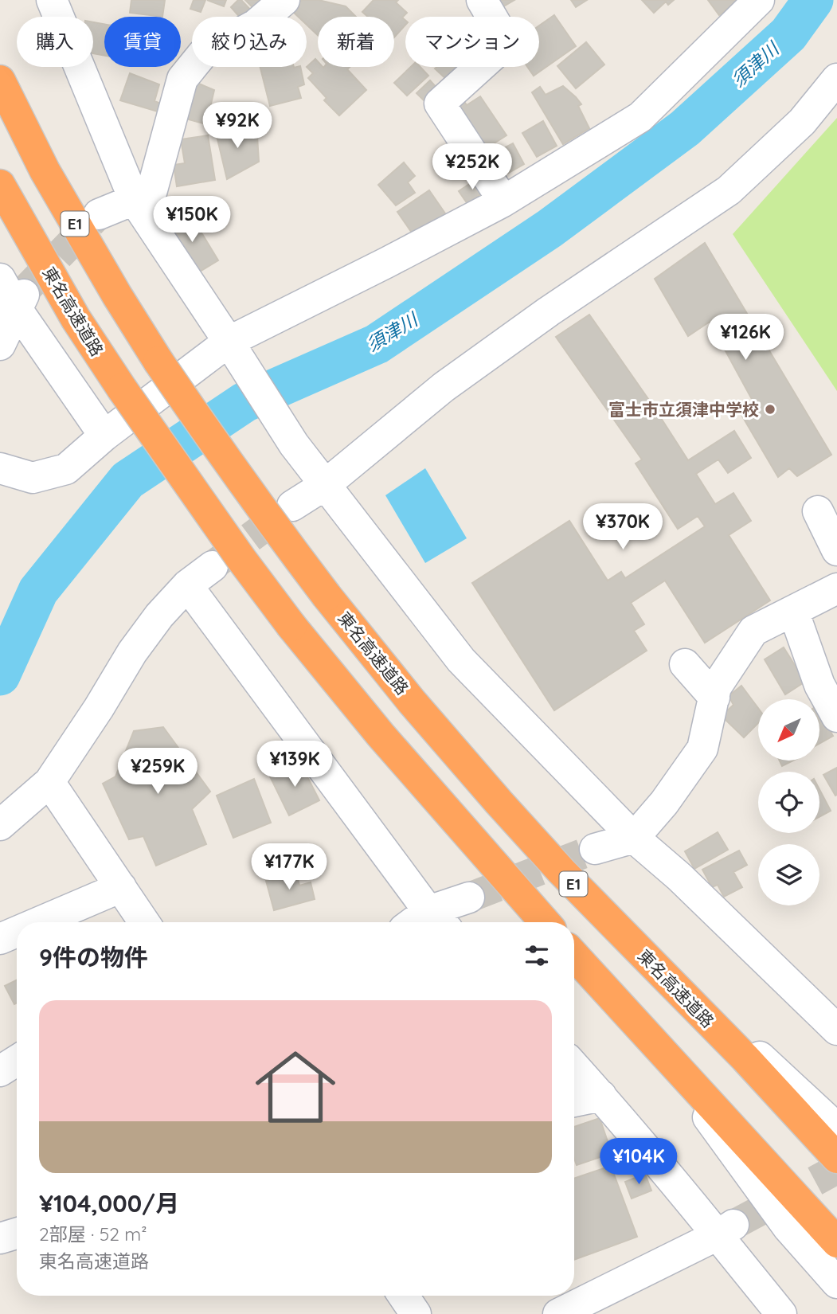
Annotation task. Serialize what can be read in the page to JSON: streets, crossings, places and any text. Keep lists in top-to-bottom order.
{
  "streets": {
    "highway": ["E1", "東名高速道路"]
  },
  "water": ["須津川"],
  "places": ["富士市立須津中学校"],
  "north": "bottom left",
  "page": {
    "chip": [
      "購入",
      "賃貸",
      "絞り込み",
      "新着",
      "マンション"
    ],
    "price": [
      "¥92K",
      "¥252K",
      "¥150K",
      "¥126K",
      "¥370K",
      "¥139K",
      "¥259K",
      "¥177K",
      "¥104K"
    ],
    "heading": "9件の物件",
    "list": [
      {
        "name": "¥104,000/月",
        "note": "2部屋 · 52 m² · 東名高速道路"
      }
    ]
  }
}
